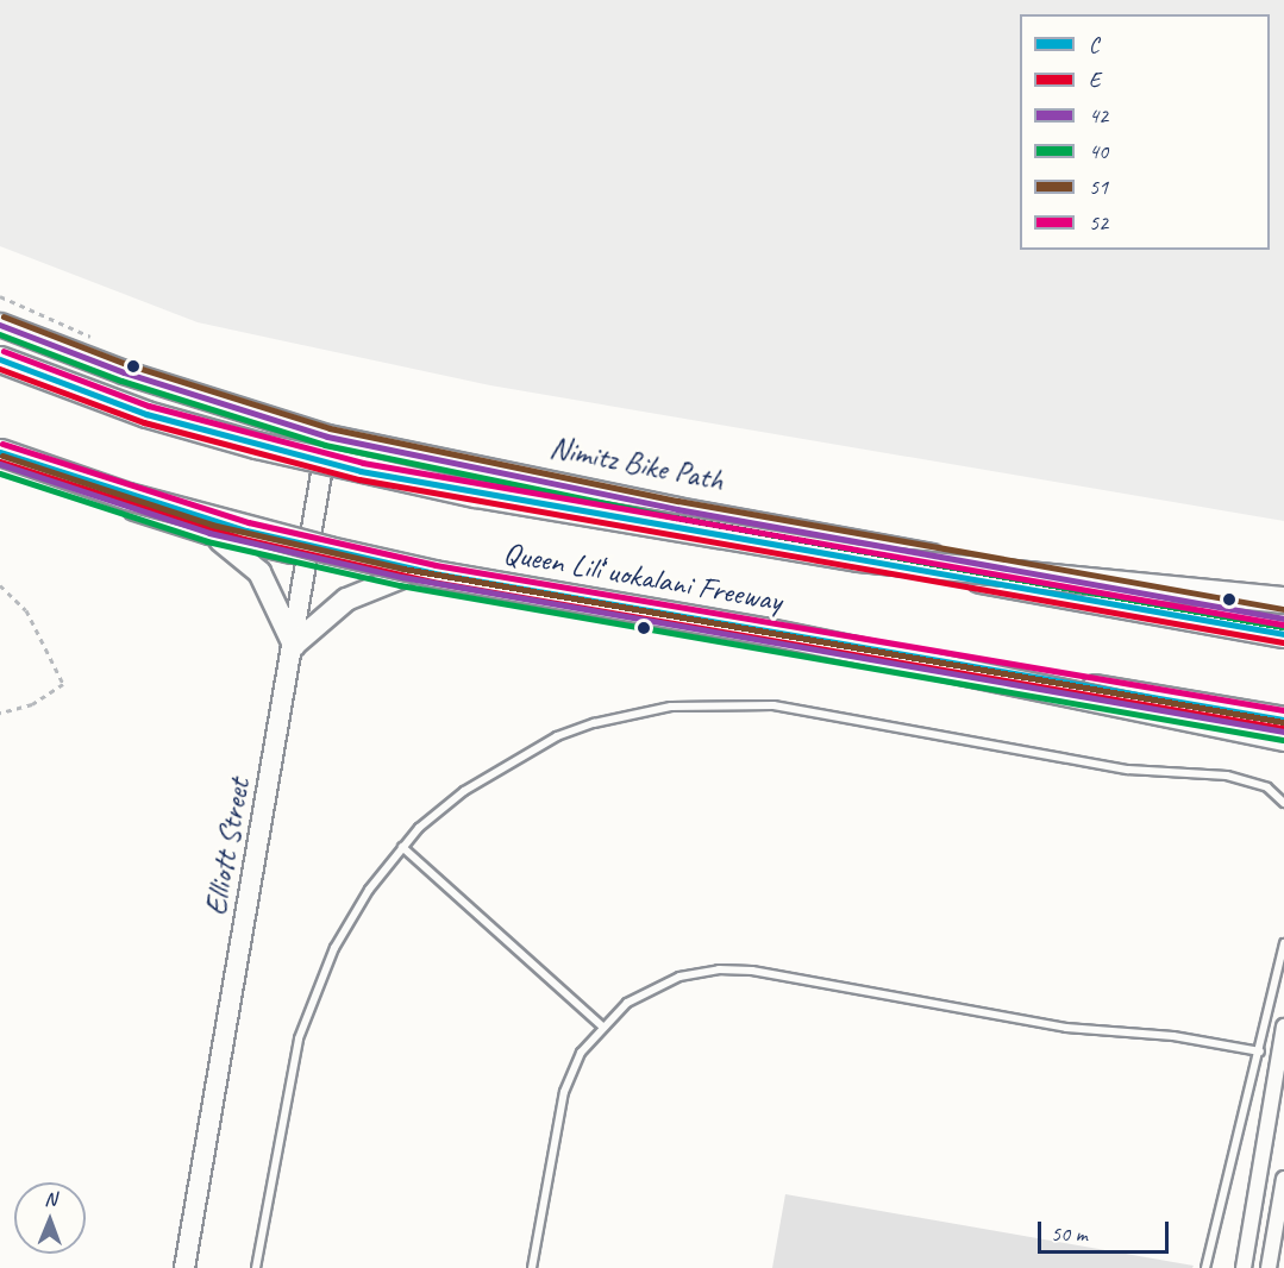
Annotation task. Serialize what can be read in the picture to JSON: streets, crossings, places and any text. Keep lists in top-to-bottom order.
{
  "streets": {
    "highway": ["Queen Liliʻuokalani Freeway"],
    "street": ["Elliott Street"]
  },
  "lines": [
    "transit line 51",
    "transit line 42",
    "transit line 40",
    "transit line 52",
    "transit line C",
    "transit line E"
  ],
  "legend": [
    "C",
    "E",
    "42",
    "40",
    "51",
    "52"
  ],
  "scale_bar": "50 m",
  "north": "top"
}
